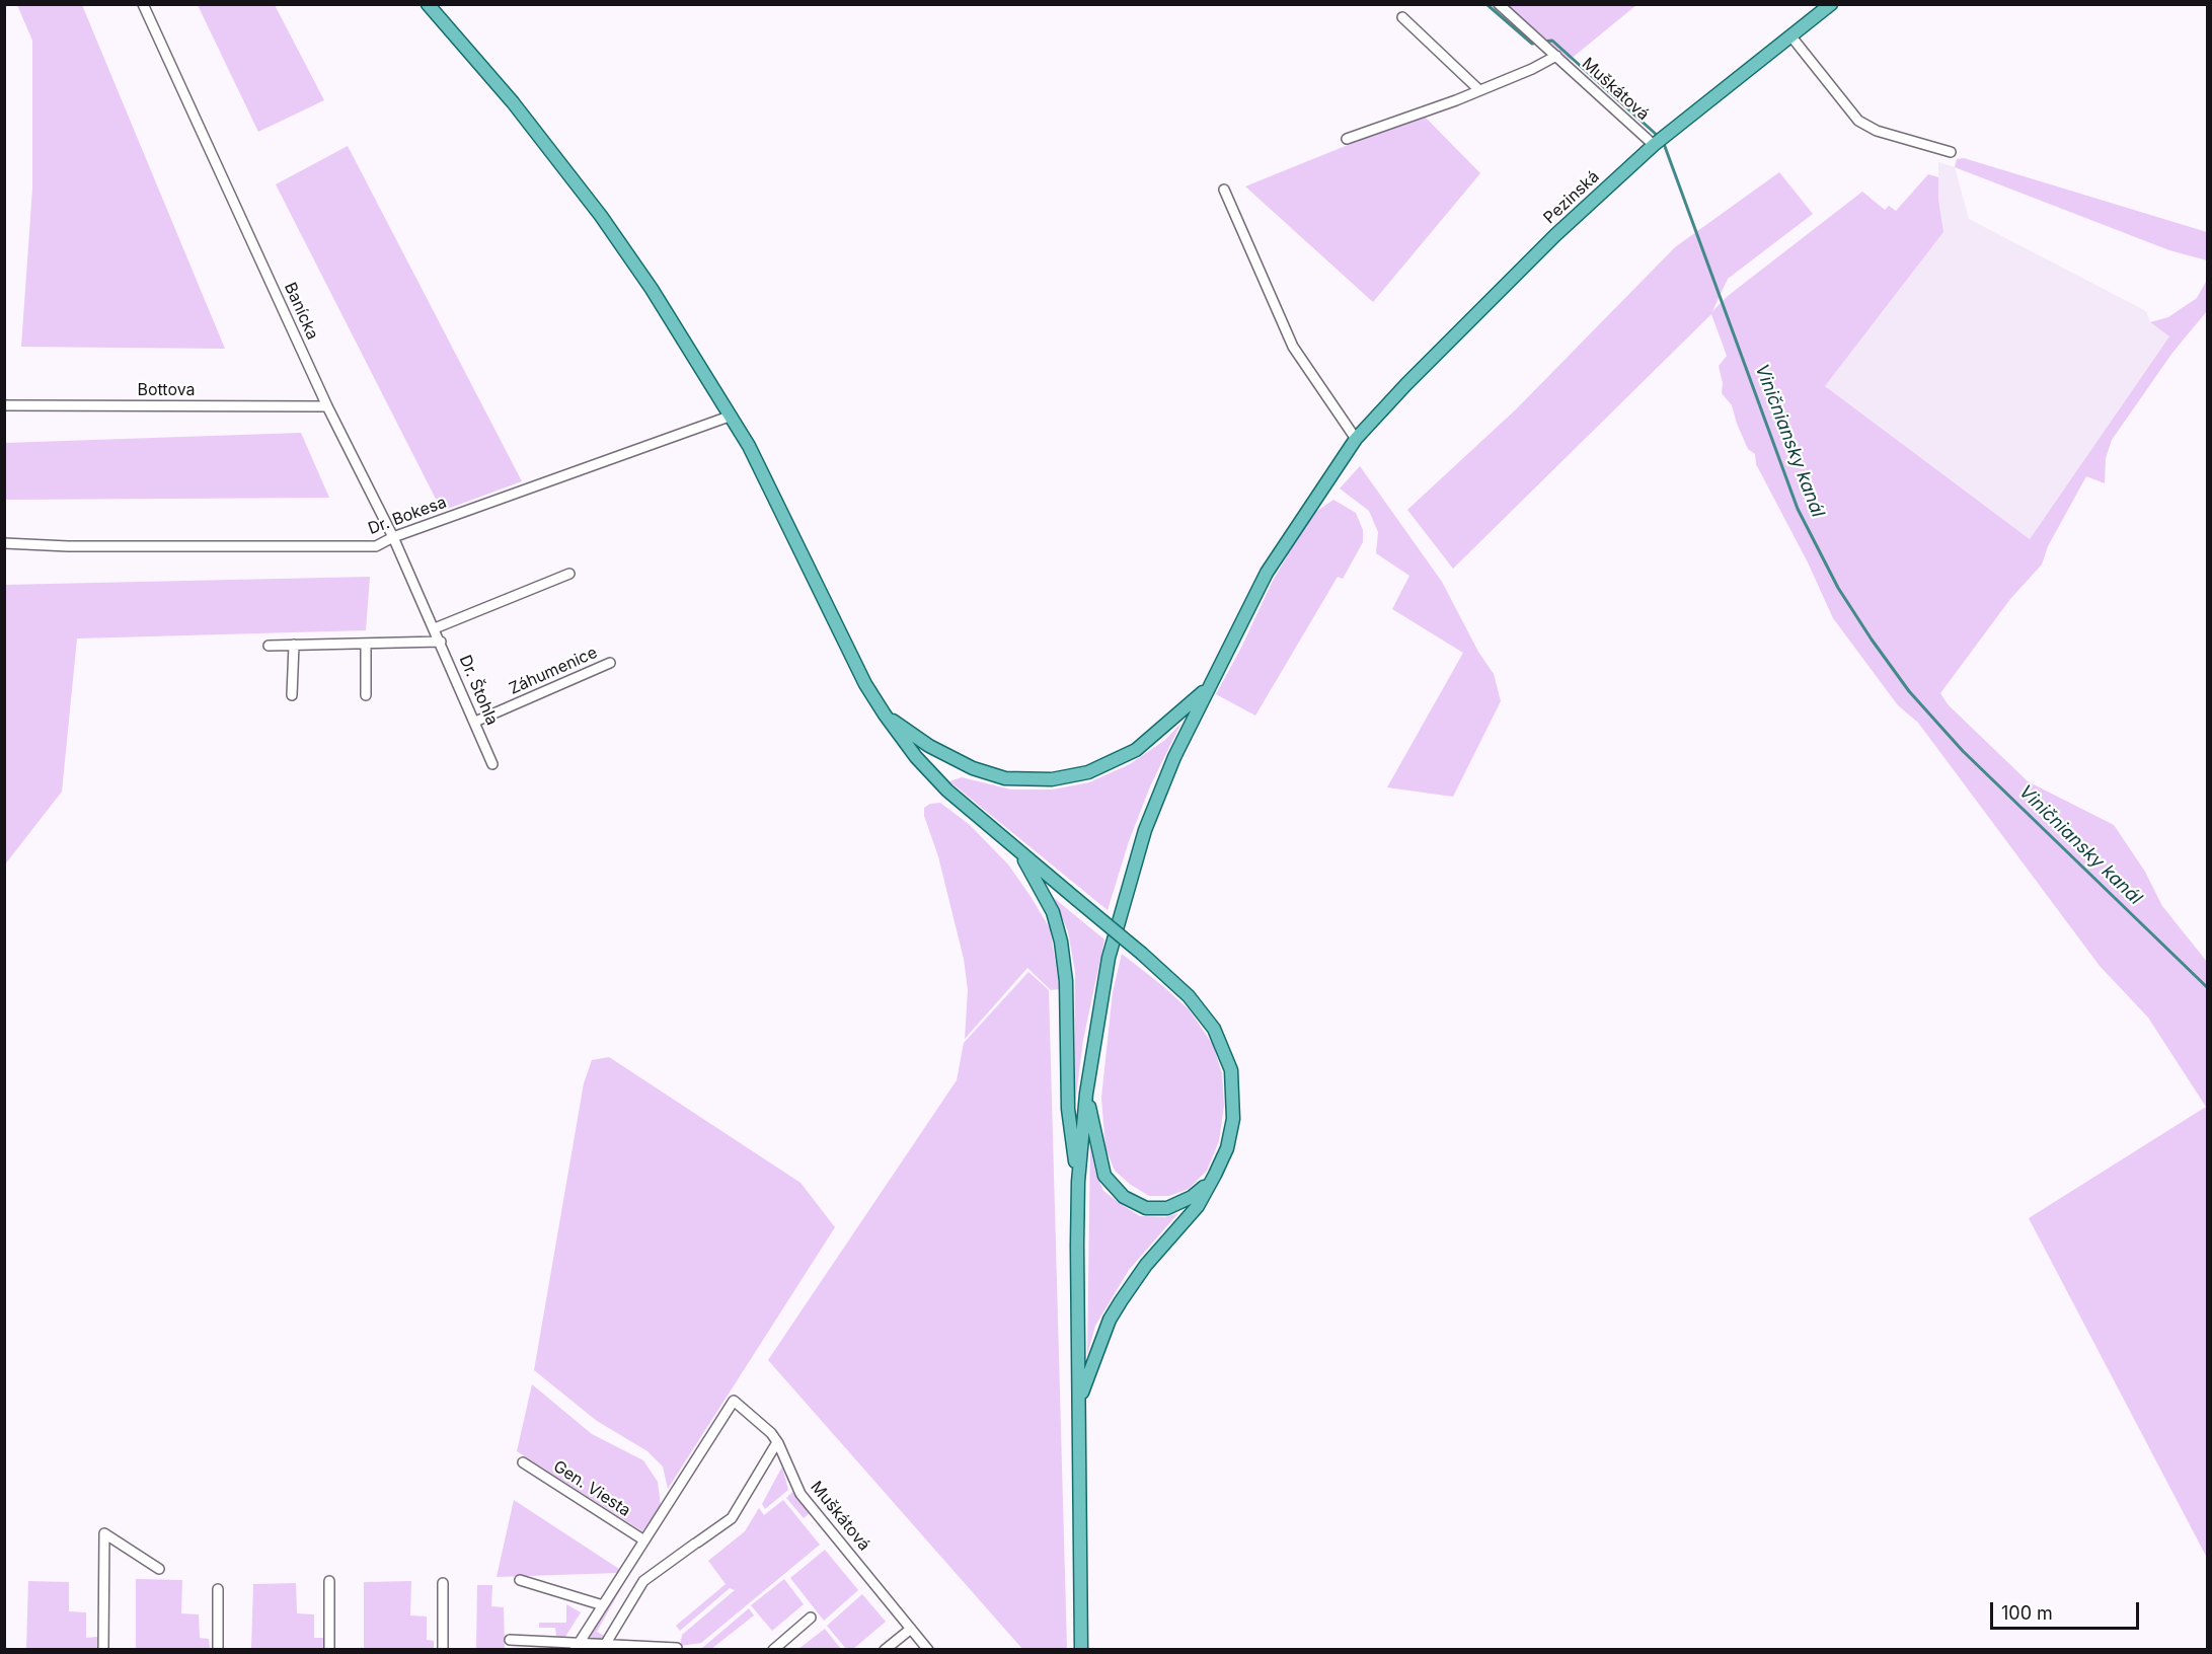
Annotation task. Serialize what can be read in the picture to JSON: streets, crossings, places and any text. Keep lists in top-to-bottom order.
{
  "streets": {
    "main road": ["Pezinská"],
    "street": [
      "Muškátová",
      "Banícka",
      "Bottova",
      "Dr. Bokesa",
      "Záhumenice",
      "Dr. Štohla",
      "Gen. Viesta"
    ]
  },
  "crossings": [
    ["Muškátová", "Pezinská"],
    ["Muškátová", "Gen. Viesta"],
    ["Banícka", "Bottova"],
    ["Banícka", "Dr. Bokesa"],
    ["Banícka", "Dr. Štohla"],
    ["Záhumenice", "Dr. Štohla"]
  ],
  "water": ["Viničniansky kanál"],
  "scale_bar": "100 m"
}
